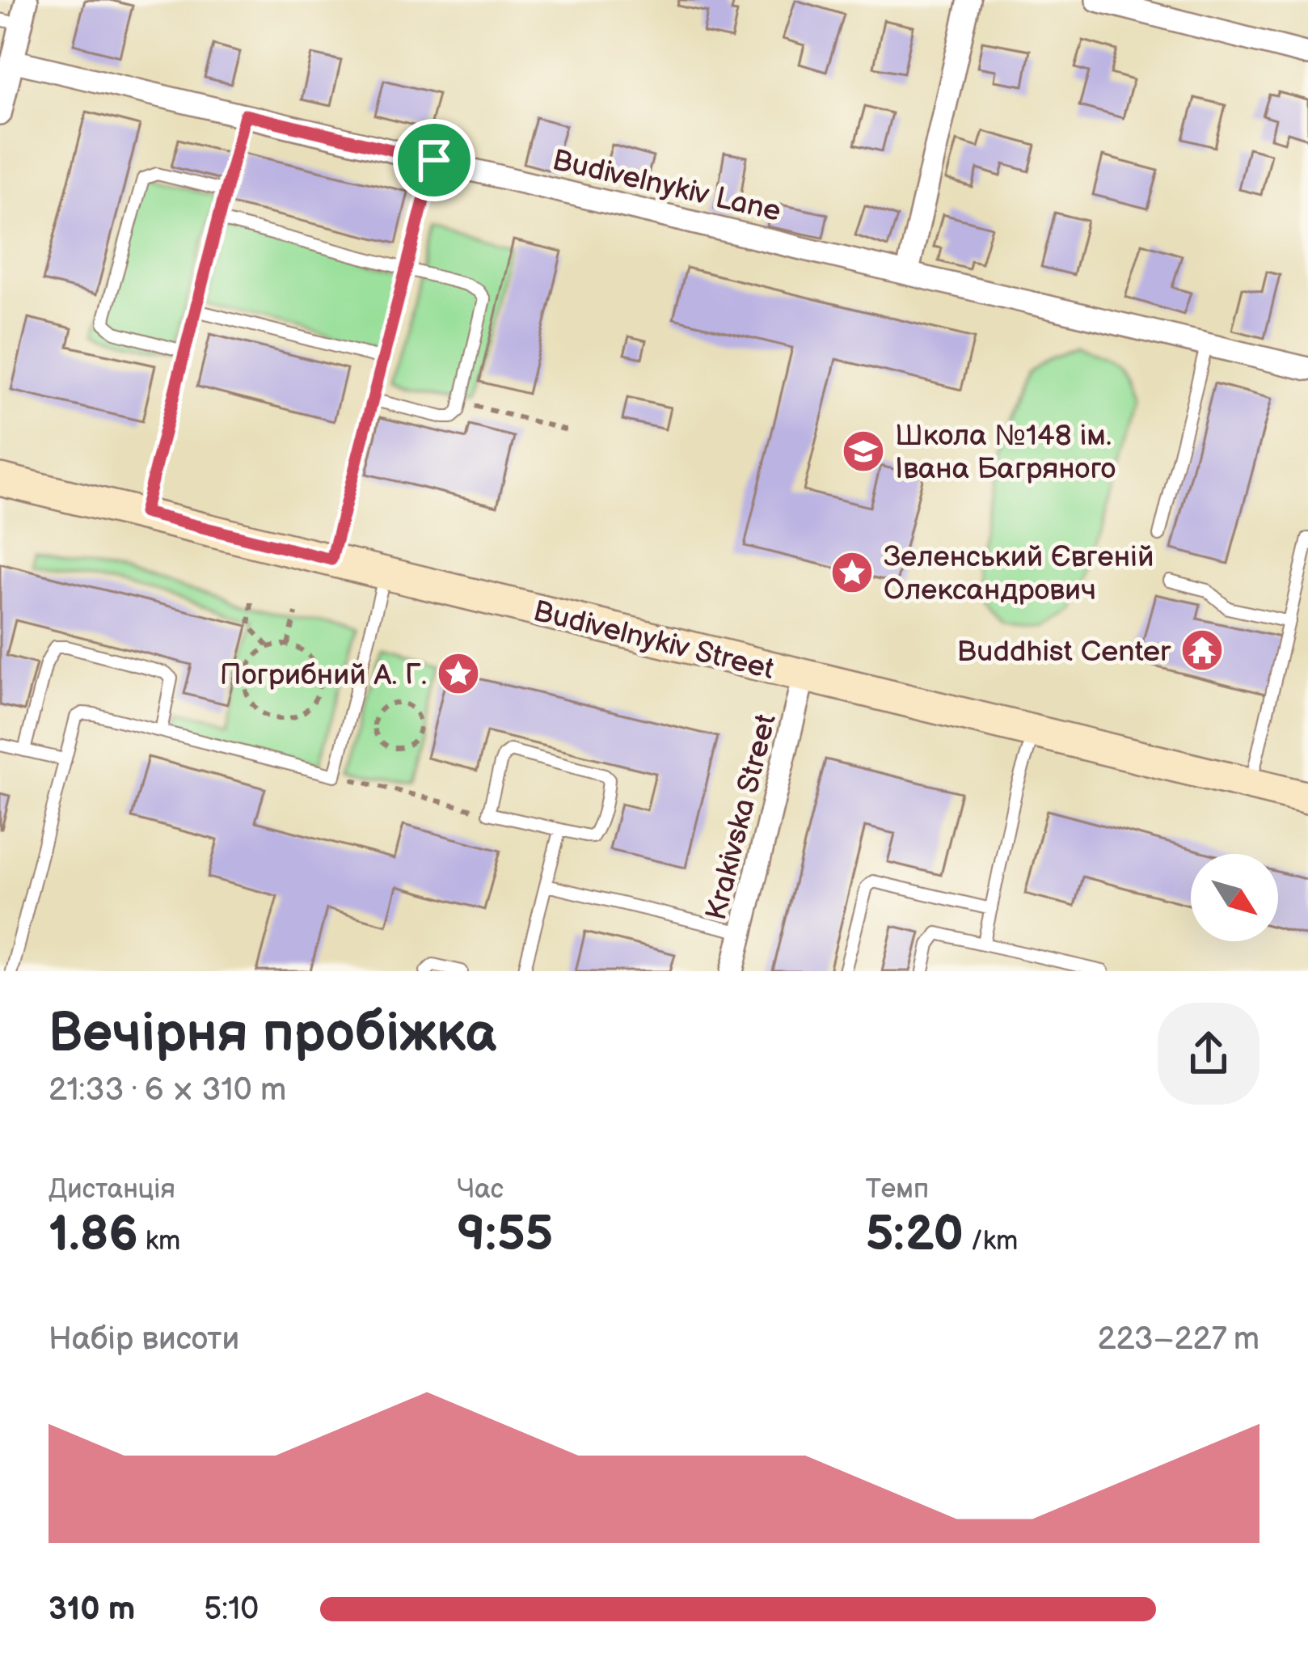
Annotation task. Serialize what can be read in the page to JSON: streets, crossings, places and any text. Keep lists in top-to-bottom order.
{
  "streets": {
    "main road": ["Budivelnykiv Street"],
    "street": ["Budivelnykiv Lane", "Krakivska Street"]
  },
  "crossings": [
    ["Budivelnykiv Street", "Krakivska Street"]
  ],
  "places": {
    "school or university": ["Школа №148 ім. Івана Багряного"],
    "place": ["Зеленський Євгеній Олександрович", "Погрибний А. Г."],
    "temple": ["Buddhist Center"]
  },
  "north": "bottom right",
  "page": {
    "heading": ["Вечірня пробіжка", "21:33 · 6 × 310 m"],
    "stats": [
      ["Дистанція", "1.86 km"],
      ["Час", "9:55"],
      ["Темп", "5:20 /km"]
    ],
    "chart": ["Набір висоти", "223–227 m"],
    "list": [
      {
        "name": "310 m",
        "note": "5:10"
      }
    ]
  }
}
